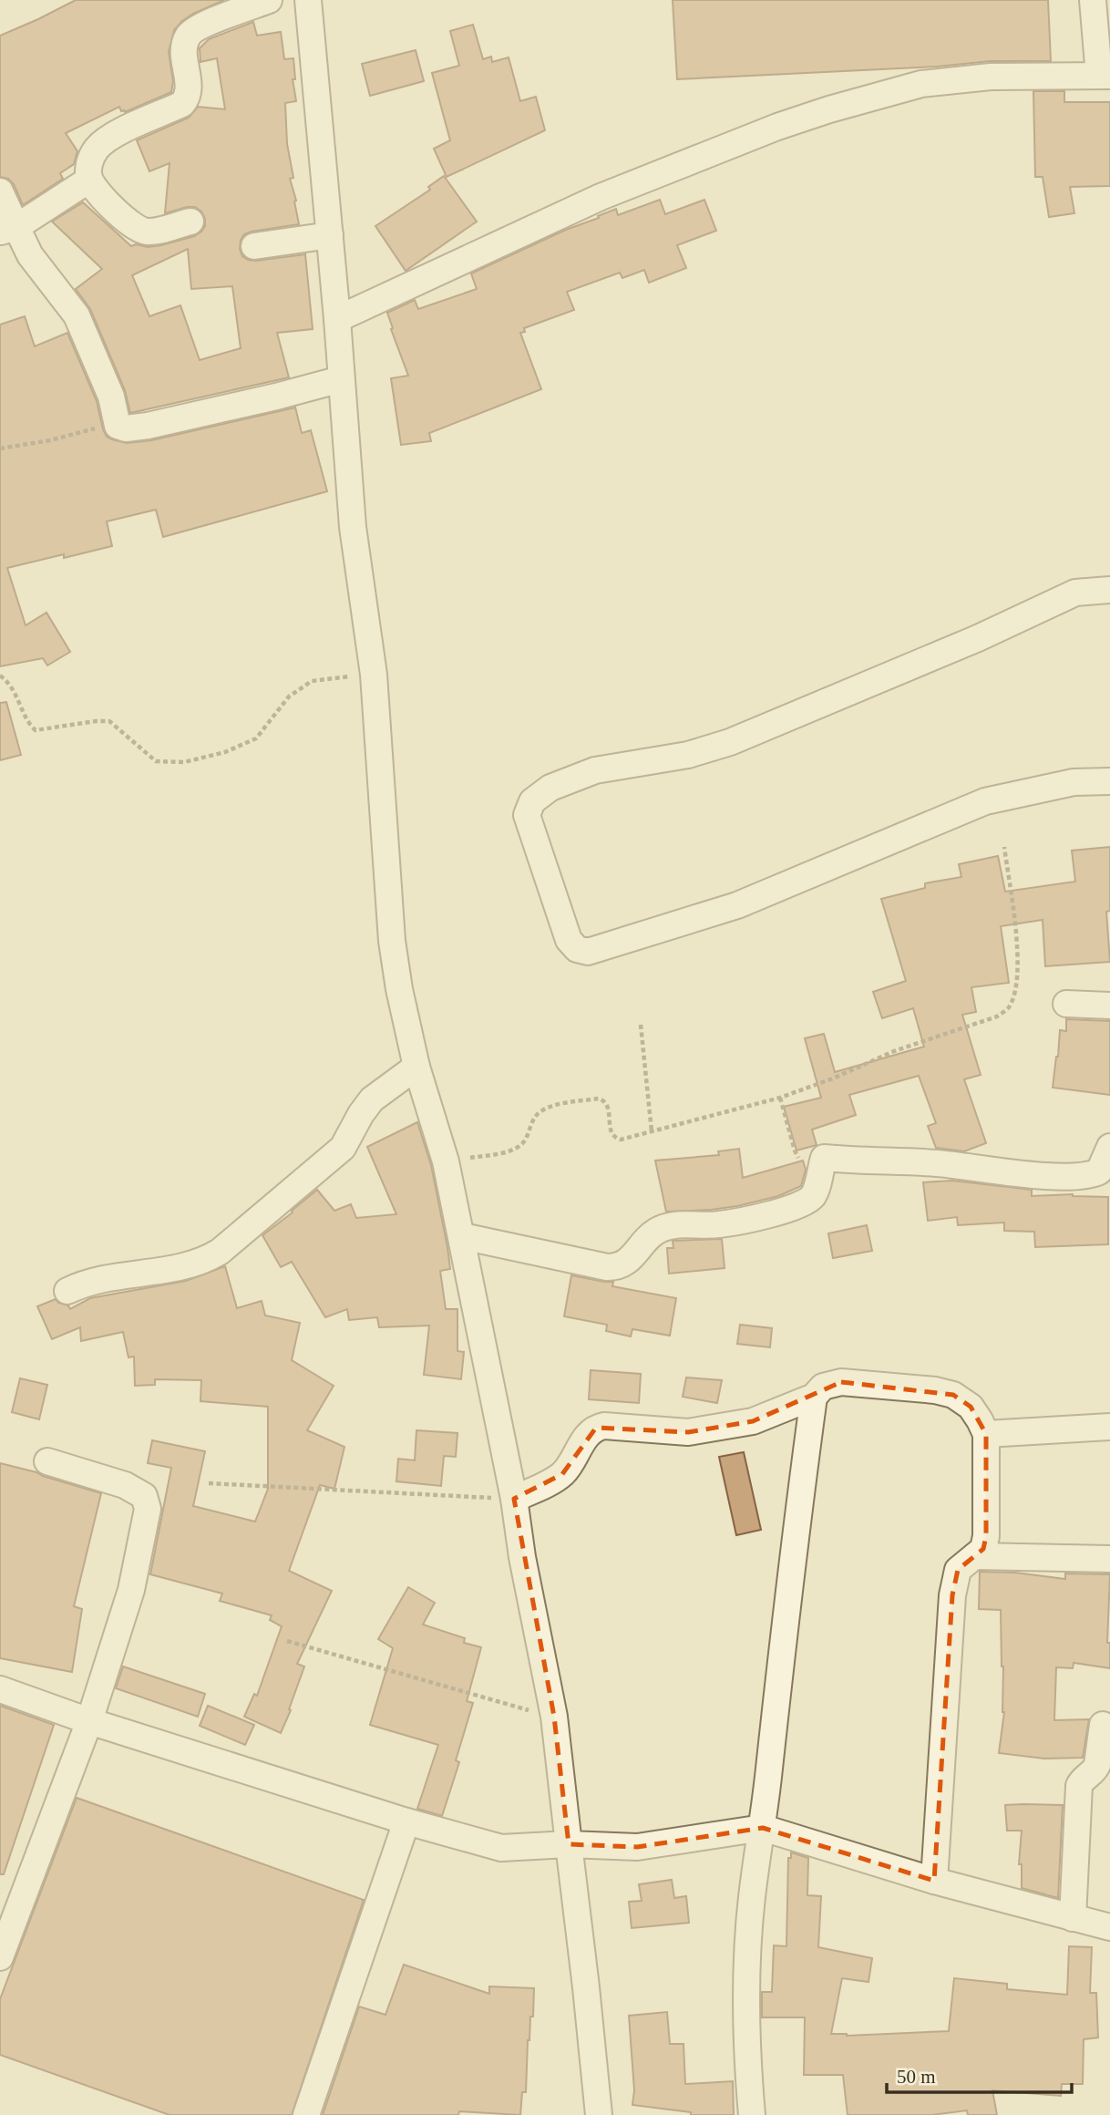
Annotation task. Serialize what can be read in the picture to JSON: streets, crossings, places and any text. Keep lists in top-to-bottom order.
{
  "scale_bar": "50 m"
}
